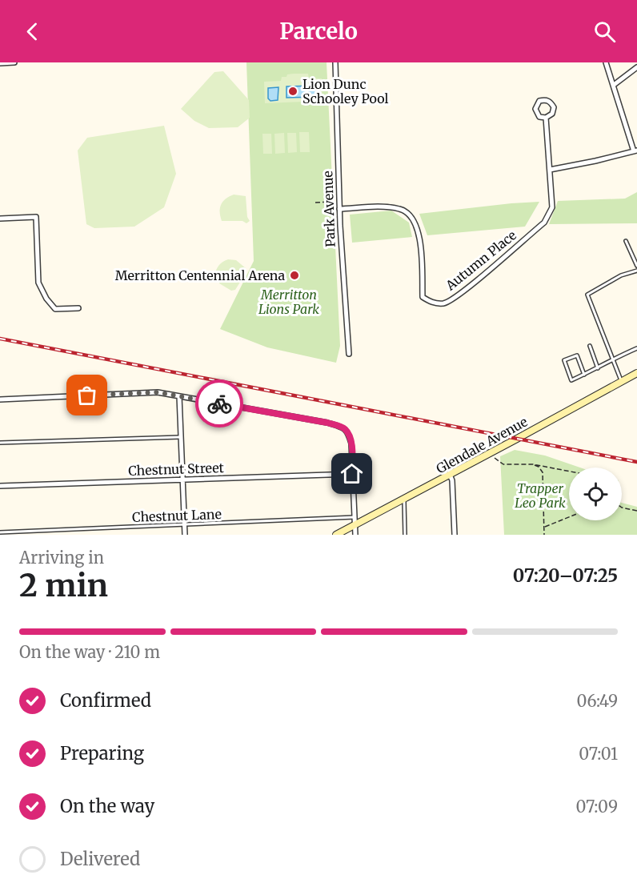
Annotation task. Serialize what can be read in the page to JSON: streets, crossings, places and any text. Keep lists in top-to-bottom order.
{
  "streets": {
    "main road": ["Glendale Avenue"],
    "street": ["Park Avenue", "Autumn Place", "Chestnut Street"],
    "lane": ["Chestnut Lane"]
  },
  "crossings": [
    ["Park Avenue", "Autumn Place"]
  ],
  "parks": ["Merritton Lions Park", "Trapper Leo Park"],
  "places": ["Lion Dunc Schooley Pool", "Merritton Centennial Arena"],
  "page": {
    "header": "Parcelo",
    "heading": ["2 min", "Arriving in", "07:20–07:25"],
    "bar": "On the way · 210 m",
    "list": [
      ["Confirmed", "06:49"],
      ["Preparing", "07:01"],
      ["On the way", "07:09"],
      "Delivered"
    ]
  }
}
